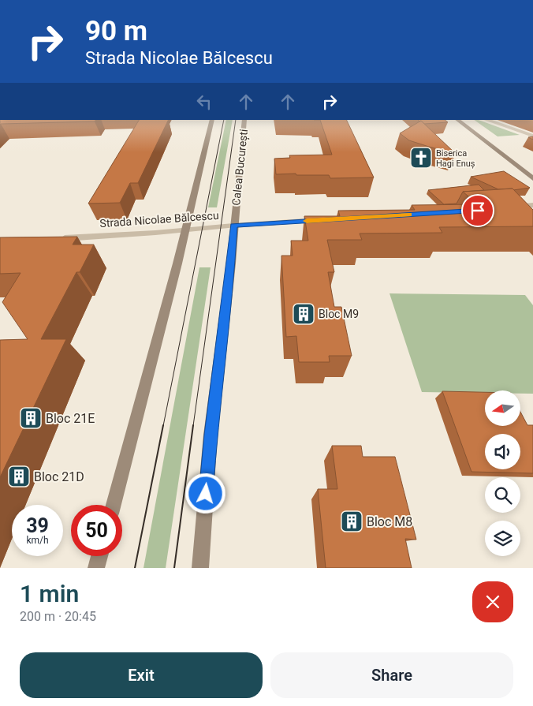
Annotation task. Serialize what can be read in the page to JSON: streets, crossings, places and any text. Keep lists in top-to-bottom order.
{
  "streets": {
    "main road": ["Calea București"],
    "street": ["Strada Nicolae Bălcescu"]
  },
  "crossings": [
    ["Calea București", "Strada Nicolae Bălcescu"]
  ],
  "places": {
    "church": ["Biserica Hagi Enuș"],
    "building": [
      "Bloc M9",
      "Bloc 21E",
      "Bloc 21D",
      "Bloc M8"
    ]
  },
  "north": "left",
  "page": {
    "turn": ["90 m", "Strada Nicolae Bălcescu"],
    "speed": "39 km/h",
    "limit": "50",
    "heading": ["1 min", "200 m · 20:45"],
    "buttons": ["Exit", "Share"]
  }
}
